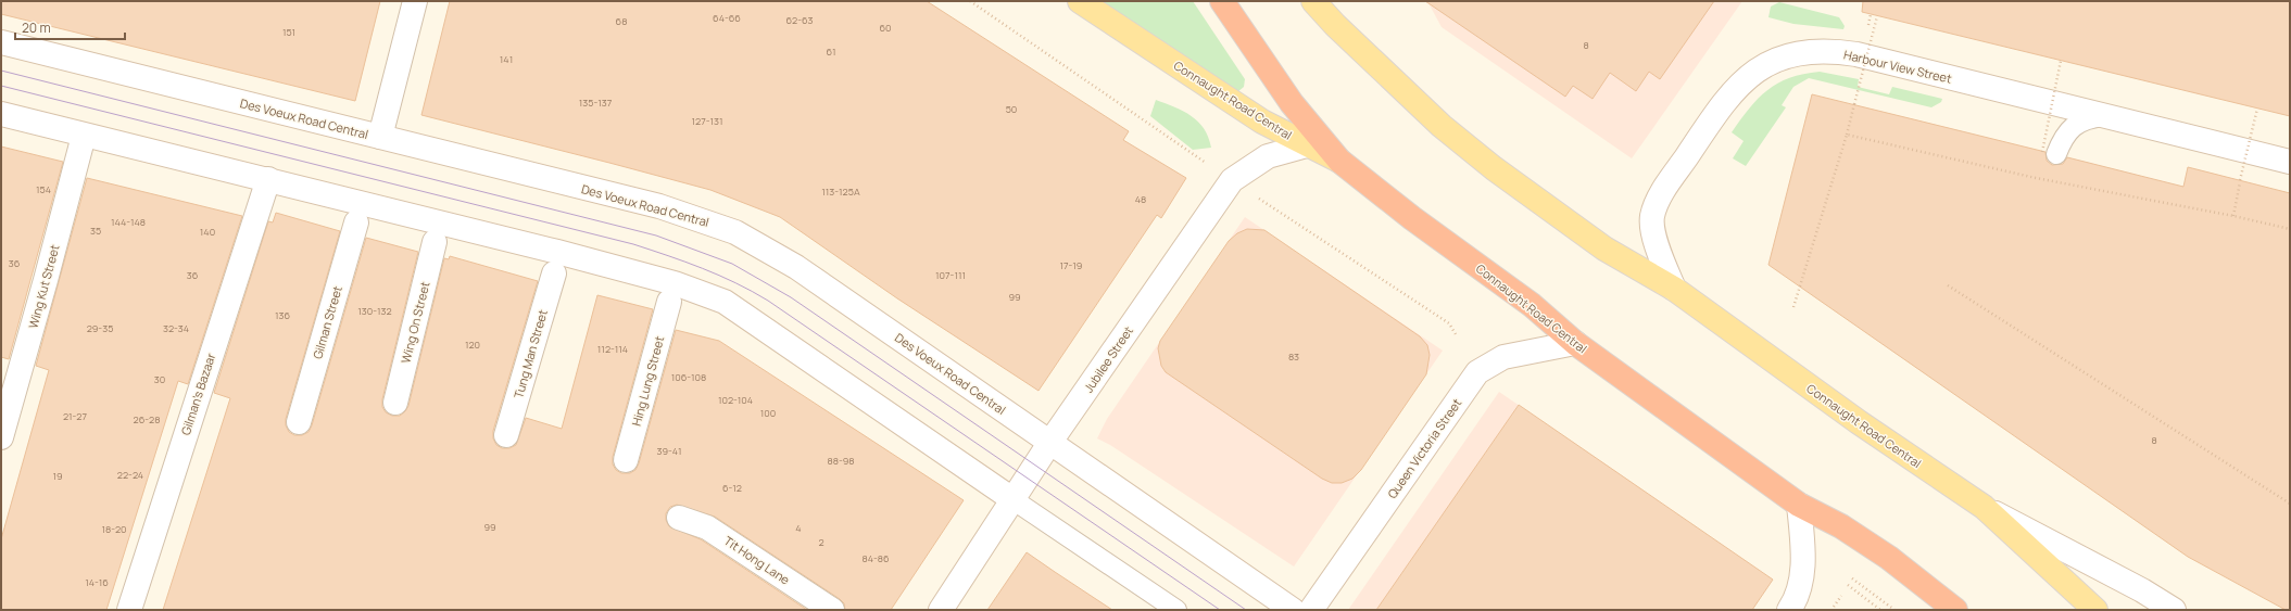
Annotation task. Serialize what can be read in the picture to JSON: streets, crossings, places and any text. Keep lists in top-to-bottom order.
{
  "streets": {
    "highway": ["Connaught Road Central"],
    "street": [
      "Harbour View Street",
      "Des Voeux Road Central",
      "Wing Kut Street",
      "Gilman Street",
      "Wing On Street",
      "Tung Man Street",
      "Jubilee Street",
      "Hing Lung Street",
      "Gilman's Bazaar",
      "Queen Victoria Street",
      "Tit Hong Lane"
    ]
  },
  "crossings": [
    ["Harbour View Street", "Connaught Road Central"],
    ["Connaught Road Central", "Jubilee Street"],
    ["Connaught Road Central", "Queen Victoria Street"],
    ["Des Voeux Road Central", "Jubilee Street"]
  ],
  "house_numbers": [
    "64-66",
    "62-63",
    "68",
    "60",
    "151",
    "8",
    "61",
    "141",
    "135-137",
    "50",
    "127-131",
    "154",
    "113-125A",
    "48",
    "144-148",
    "35",
    "140",
    "36",
    "17-19",
    "36",
    "107-111",
    "99",
    "130-132",
    "136",
    "29-35",
    "32-34",
    "120",
    "112-114",
    "83",
    "106-108",
    "30",
    "102-104",
    "100",
    "21-27",
    "26-28",
    "8",
    "39-41",
    "88-98",
    "22-24",
    "19",
    "6-12",
    "99",
    "4",
    "18-20",
    "2",
    "84-86",
    "14-16"
  ],
  "scale_bar": "20 m"
}
